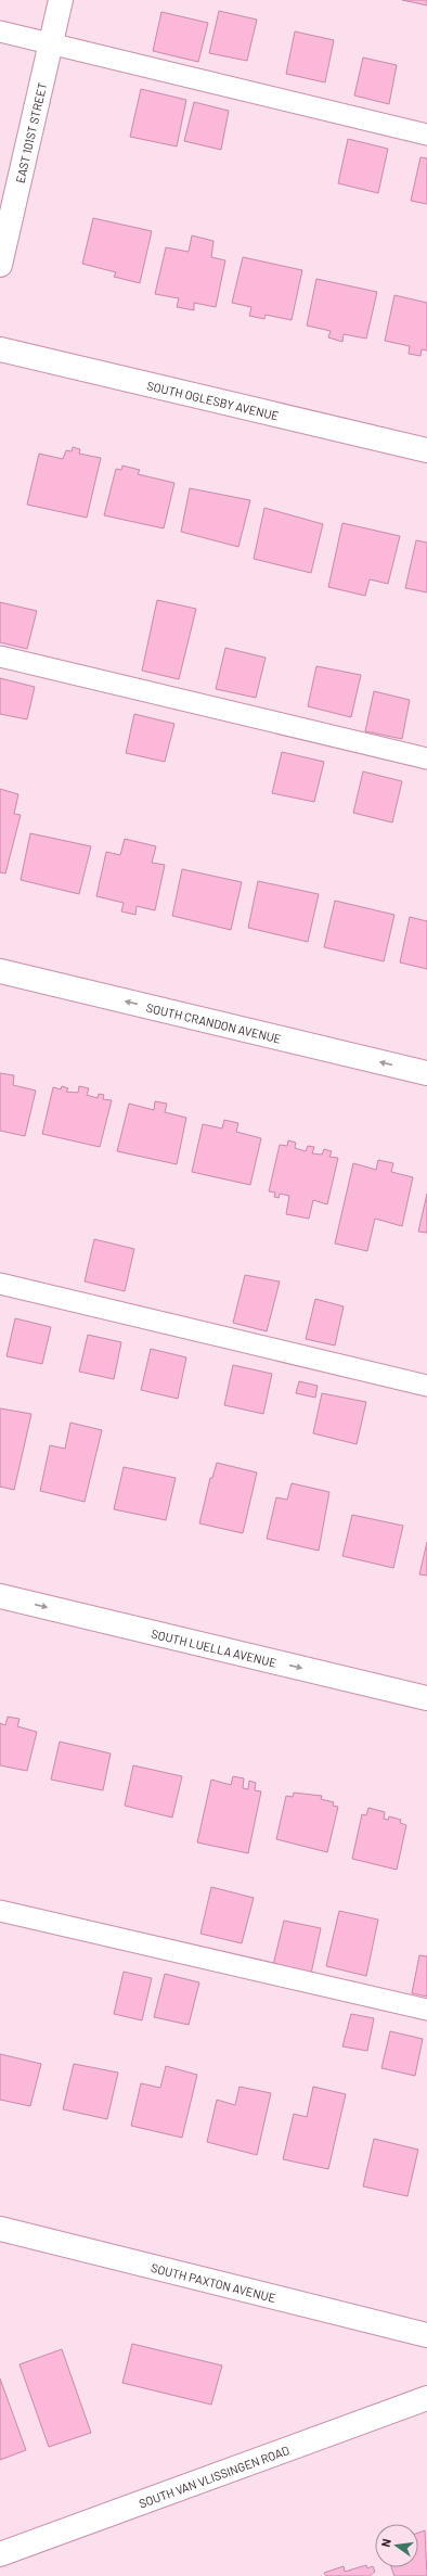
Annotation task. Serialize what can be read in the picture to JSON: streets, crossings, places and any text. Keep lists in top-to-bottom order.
{
  "streets": {
    "street": [
      "EAST 101ST STREET",
      "SOUTH OGLESBY AVENUE",
      "SOUTH CRANDON AVENUE",
      "SOUTH LUELLA AVENUE",
      "SOUTH PAXTON AVENUE",
      "SOUTH VAN VLISSINGEN ROAD"
    ]
  },
  "one_way": ["SOUTH CRANDON AVENUE", "SOUTH LUELLA AVENUE"],
  "north": "left"
}
